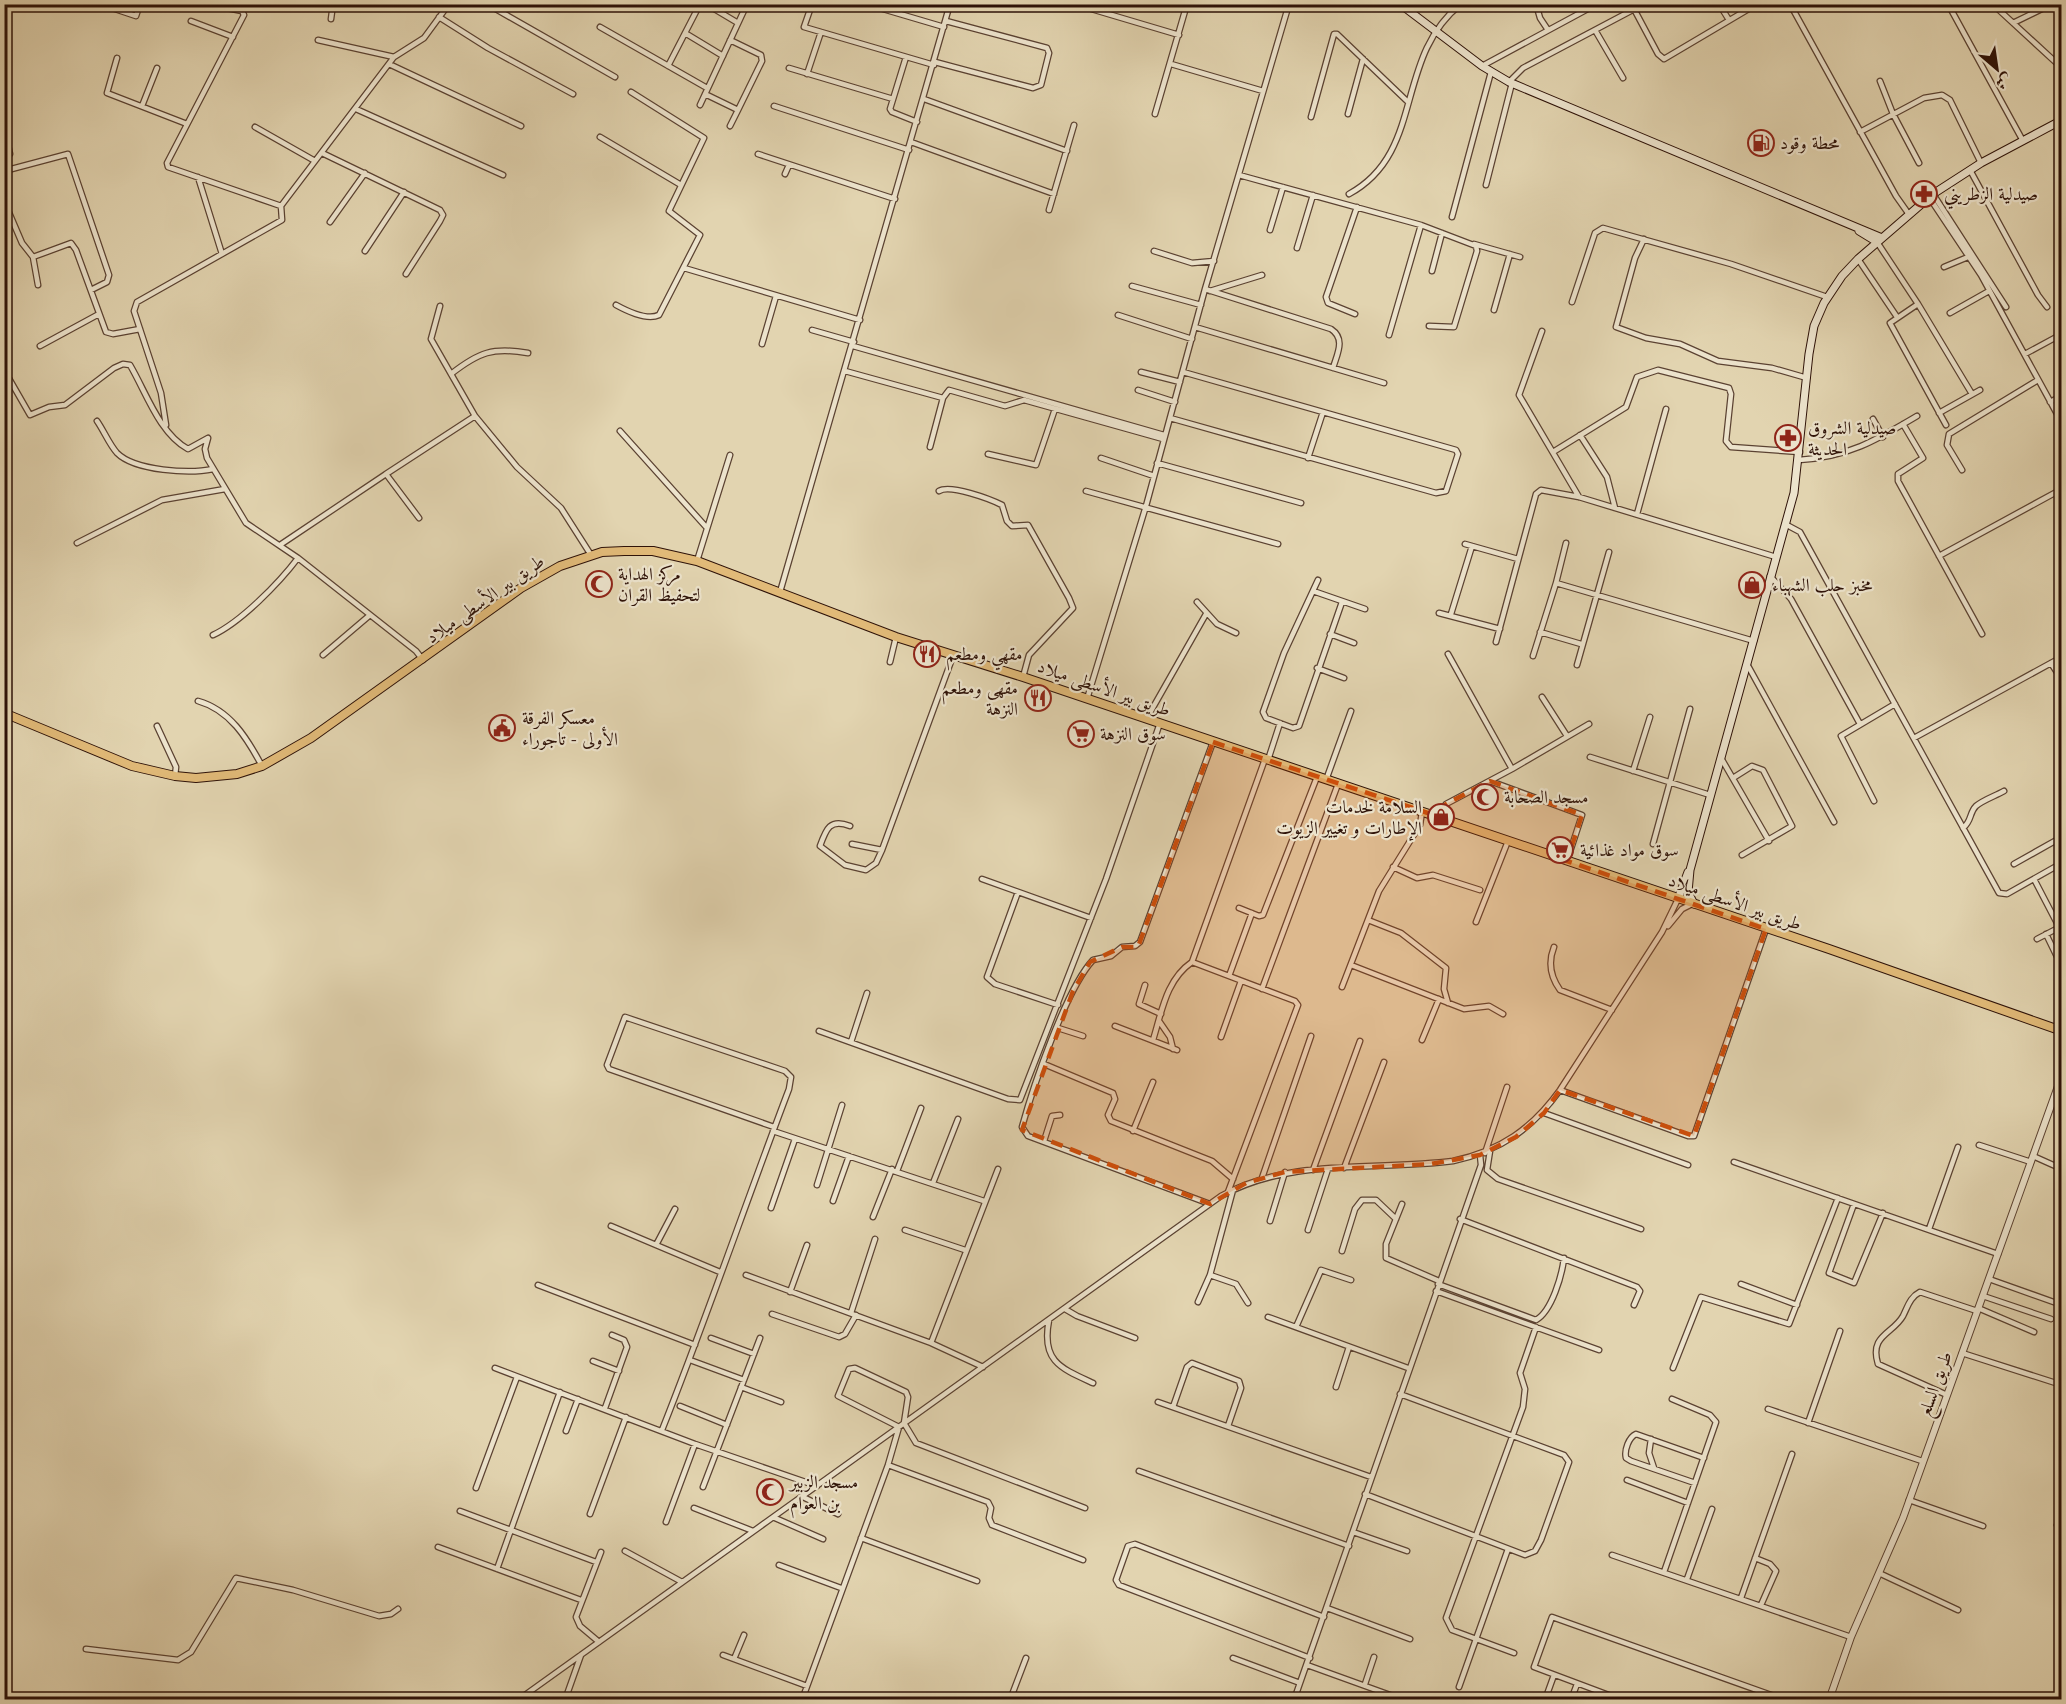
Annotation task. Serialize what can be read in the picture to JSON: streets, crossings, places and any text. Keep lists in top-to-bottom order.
{
  "streets": {
    "main road": ["طريق بير الأسطى ميلاد"],
    "street": ["طريق السلع"]
  },
  "places": {
    "fuel station": ["محطة وقود"],
    "pharmacy": ["صيدلية الزطريني", "صيدلية الشروق الحديثة"],
    "mosque": ["مركز الهداية لتحفيظ القران", "مسجد الصحابة", "مسجد الزبير بن العوام"],
    "shop": ["مخبز حلب الشهباء", "السلامة لخدمات الإطارات و تغيير الزيوت"],
    "restaurant": ["مقهي ومطعم", "مقهى ومطعم النزهة"],
    "public building": ["معسكر الفرقة الأولى - تاجوراء"],
    "supermarket": ["سوق النزهة", "سوق مواد غذائية"]
  },
  "north": "bottom right"
}
